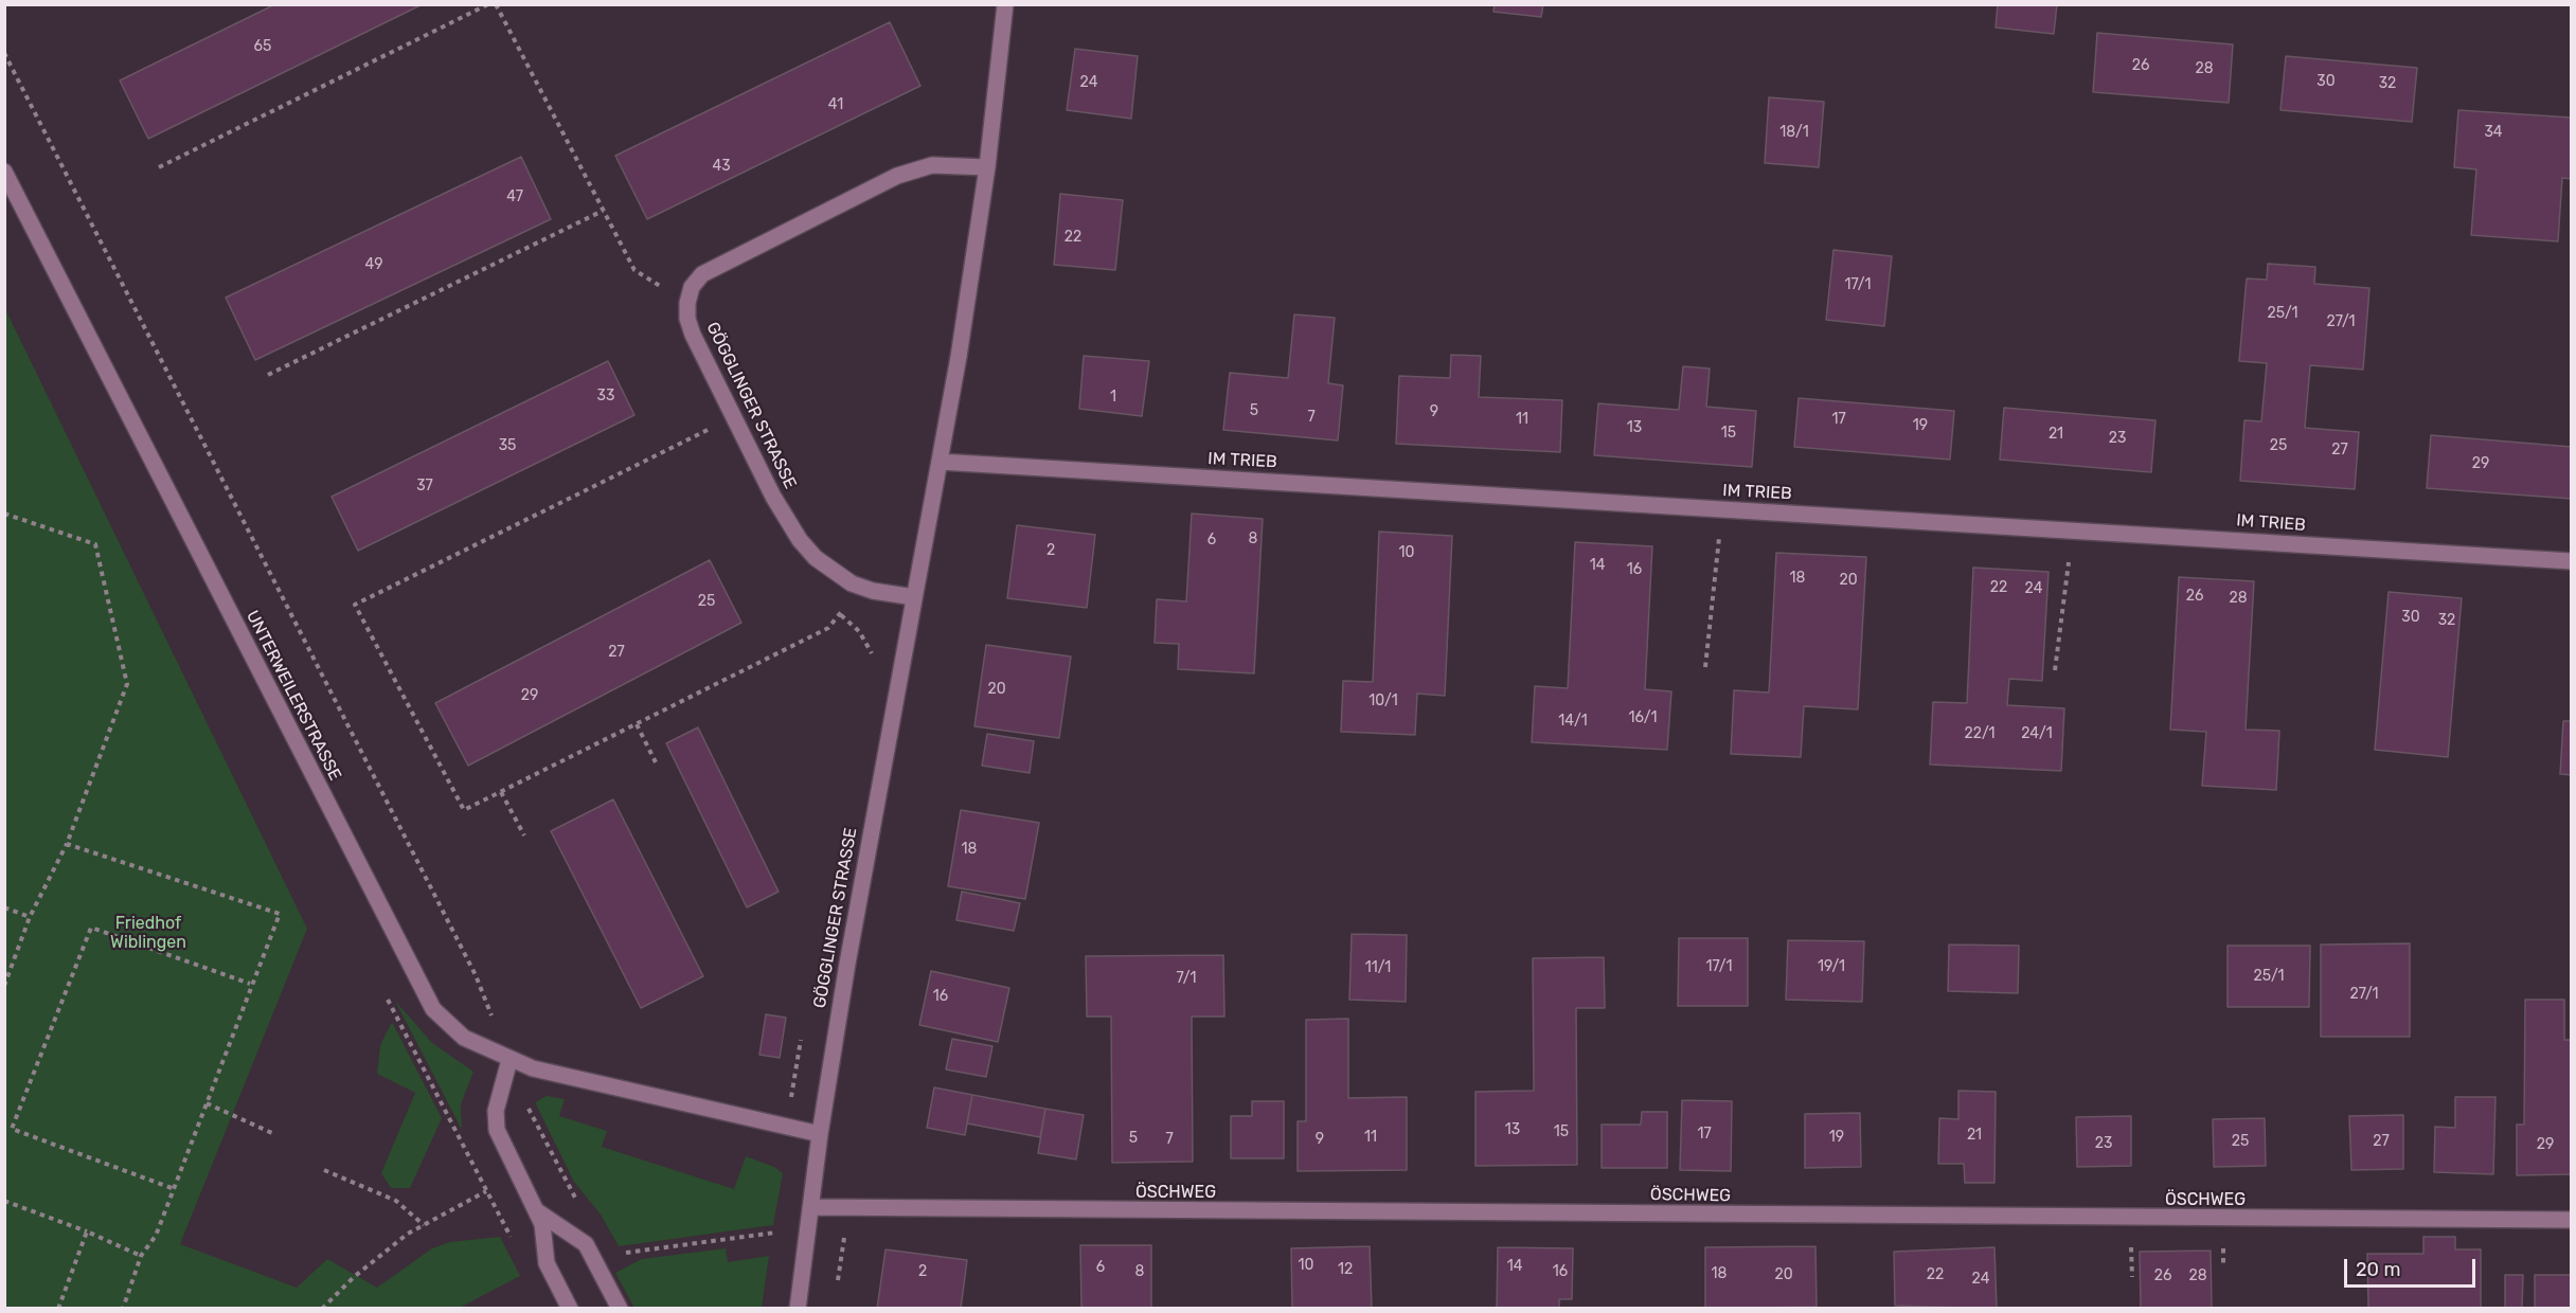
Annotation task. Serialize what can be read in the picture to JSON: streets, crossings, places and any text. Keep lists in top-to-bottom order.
{
  "streets": {
    "street": [
      "GÖGGLINGER STRASSE",
      "IM TRIEB",
      "UNTERWEILERSTRASSE",
      "ÖSCHWEG"
    ]
  },
  "crossings": [
    ["GÖGGLINGER STRASSE", "IM TRIEB"],
    ["GÖGGLINGER STRASSE", "ÖSCHWEG"]
  ],
  "parks": ["Friedhof Wiblingen"],
  "house_numbers": [
    "65",
    "26",
    "28",
    "30",
    "24",
    "32",
    "41",
    "18/1",
    "34",
    "43",
    "47",
    "22",
    "49",
    "17/1",
    "25/1",
    "27/1",
    "33",
    "1",
    "5",
    "9",
    "7",
    "11",
    "17",
    "19",
    "13",
    "15",
    "21",
    "23",
    "35",
    "25",
    "27",
    "29",
    "37",
    "8",
    "6",
    "2",
    "10",
    "14",
    "16",
    "18",
    "20",
    "22",
    "24",
    "26",
    "28",
    "25",
    "30",
    "32",
    "27",
    "20",
    "29",
    "10/1",
    "16/1",
    "14/1",
    "22/1",
    "24/1",
    "18",
    "17/1",
    "19/1",
    "11/1",
    "25/1",
    "7/1",
    "27/1",
    "16",
    "13",
    "15",
    "17",
    "21",
    "11",
    "19",
    "5",
    "7",
    "9",
    "25",
    "27",
    "23",
    "29",
    "10",
    "14",
    "6",
    "12",
    "2",
    "8",
    "16",
    "18",
    "20",
    "22",
    "26",
    "28",
    "24"
  ],
  "scale_bar": "20 m"
}
